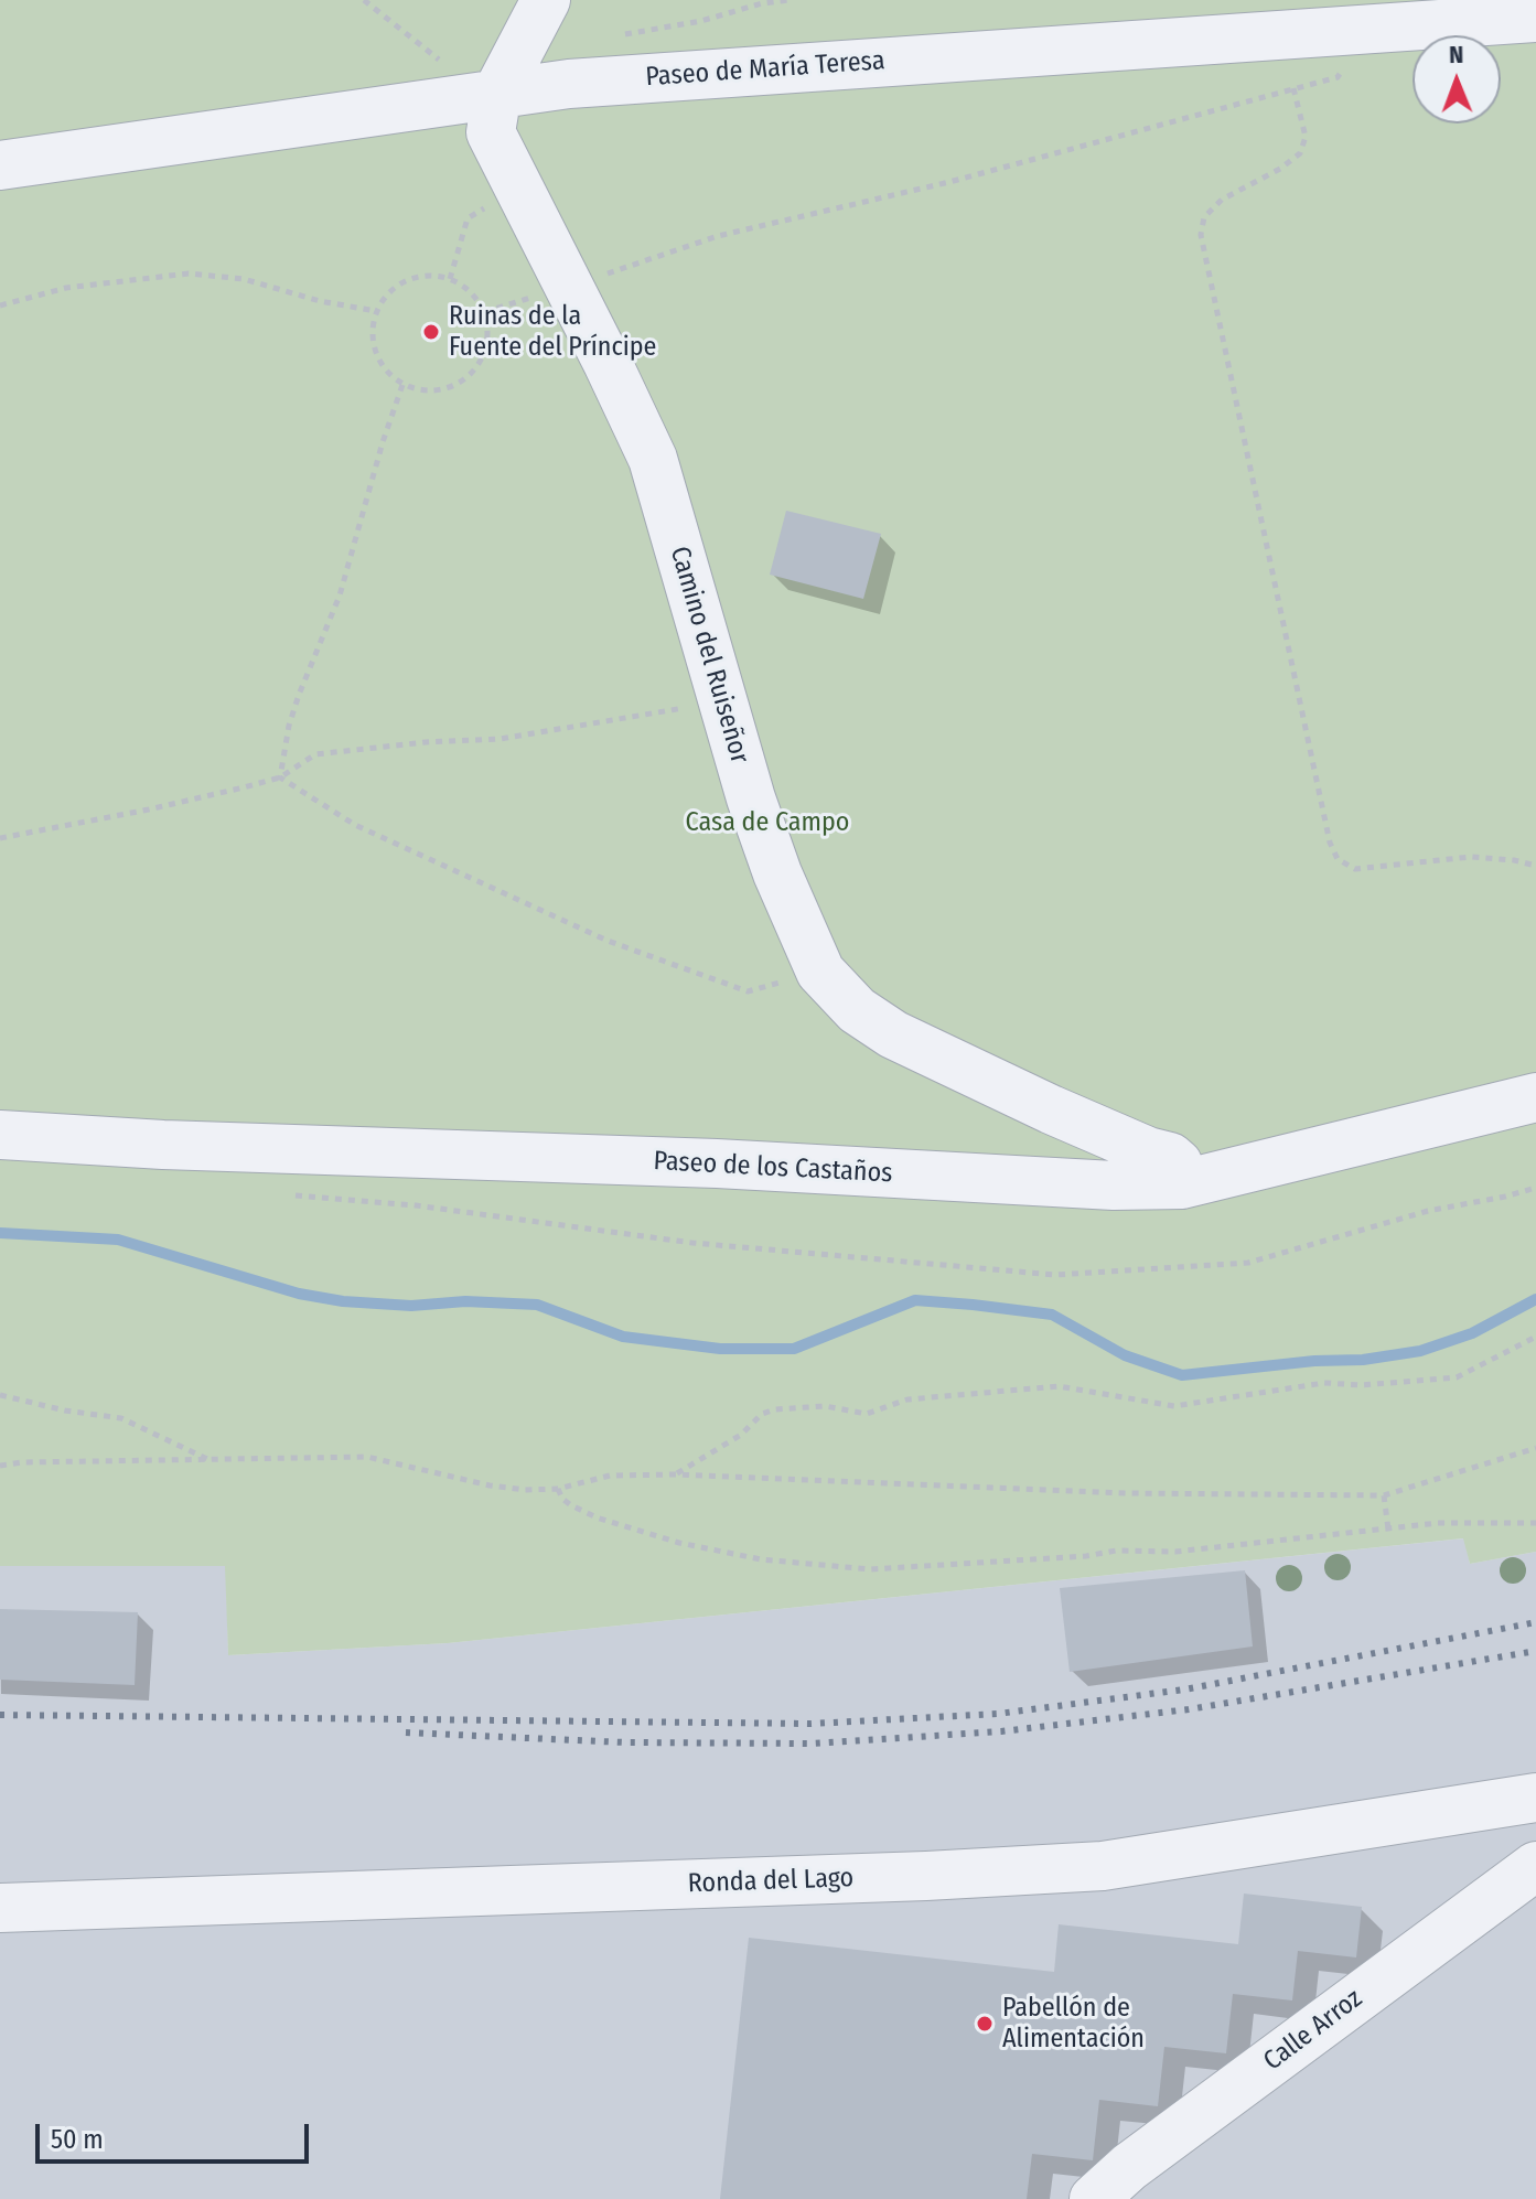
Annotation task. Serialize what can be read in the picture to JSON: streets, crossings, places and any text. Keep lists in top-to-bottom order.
{
  "streets": {
    "street": [
      "Paseo de María Teresa",
      "Camino del Ruiseñor",
      "Paseo de los Castaños",
      "Ronda del Lago",
      "Calle Arroz"
    ]
  },
  "crossings": [
    ["Paseo de María Teresa", "Camino del Ruiseñor"],
    ["Camino del Ruiseñor", "Paseo de los Castaños"]
  ],
  "parks": ["Casa de Campo"],
  "places": ["Ruinas de la Fuente del Príncipe", "Pabellón de Alimentación"],
  "scale_bar": "50 m",
  "north": "top"
}
